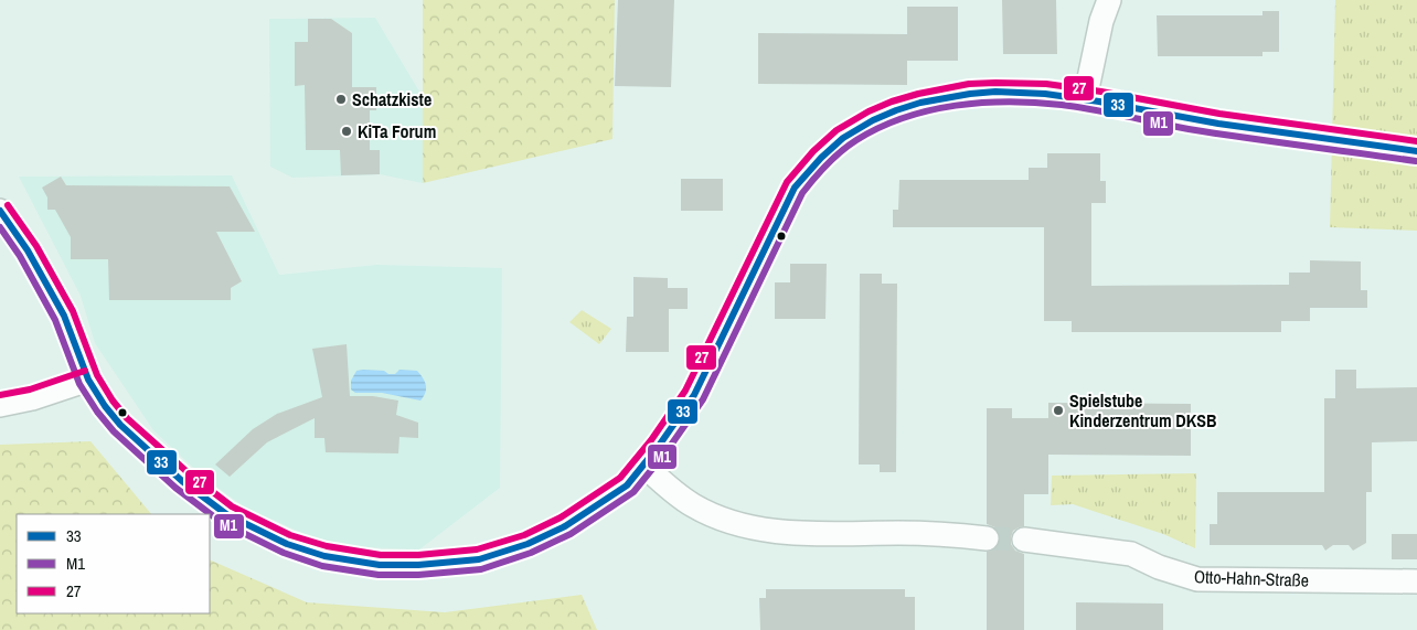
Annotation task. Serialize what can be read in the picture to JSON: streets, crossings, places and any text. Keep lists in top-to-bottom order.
{
  "streets": {
    "street": ["Otto-Hahn-Straße"]
  },
  "places": ["Schatzkiste", "KiTa Forum", "Spielstube Kinderzentrum DKSB"],
  "lines": ["transit line 27", "transit line 33", "transit line M1"],
  "legend": ["33", "M1", "27"]
}
